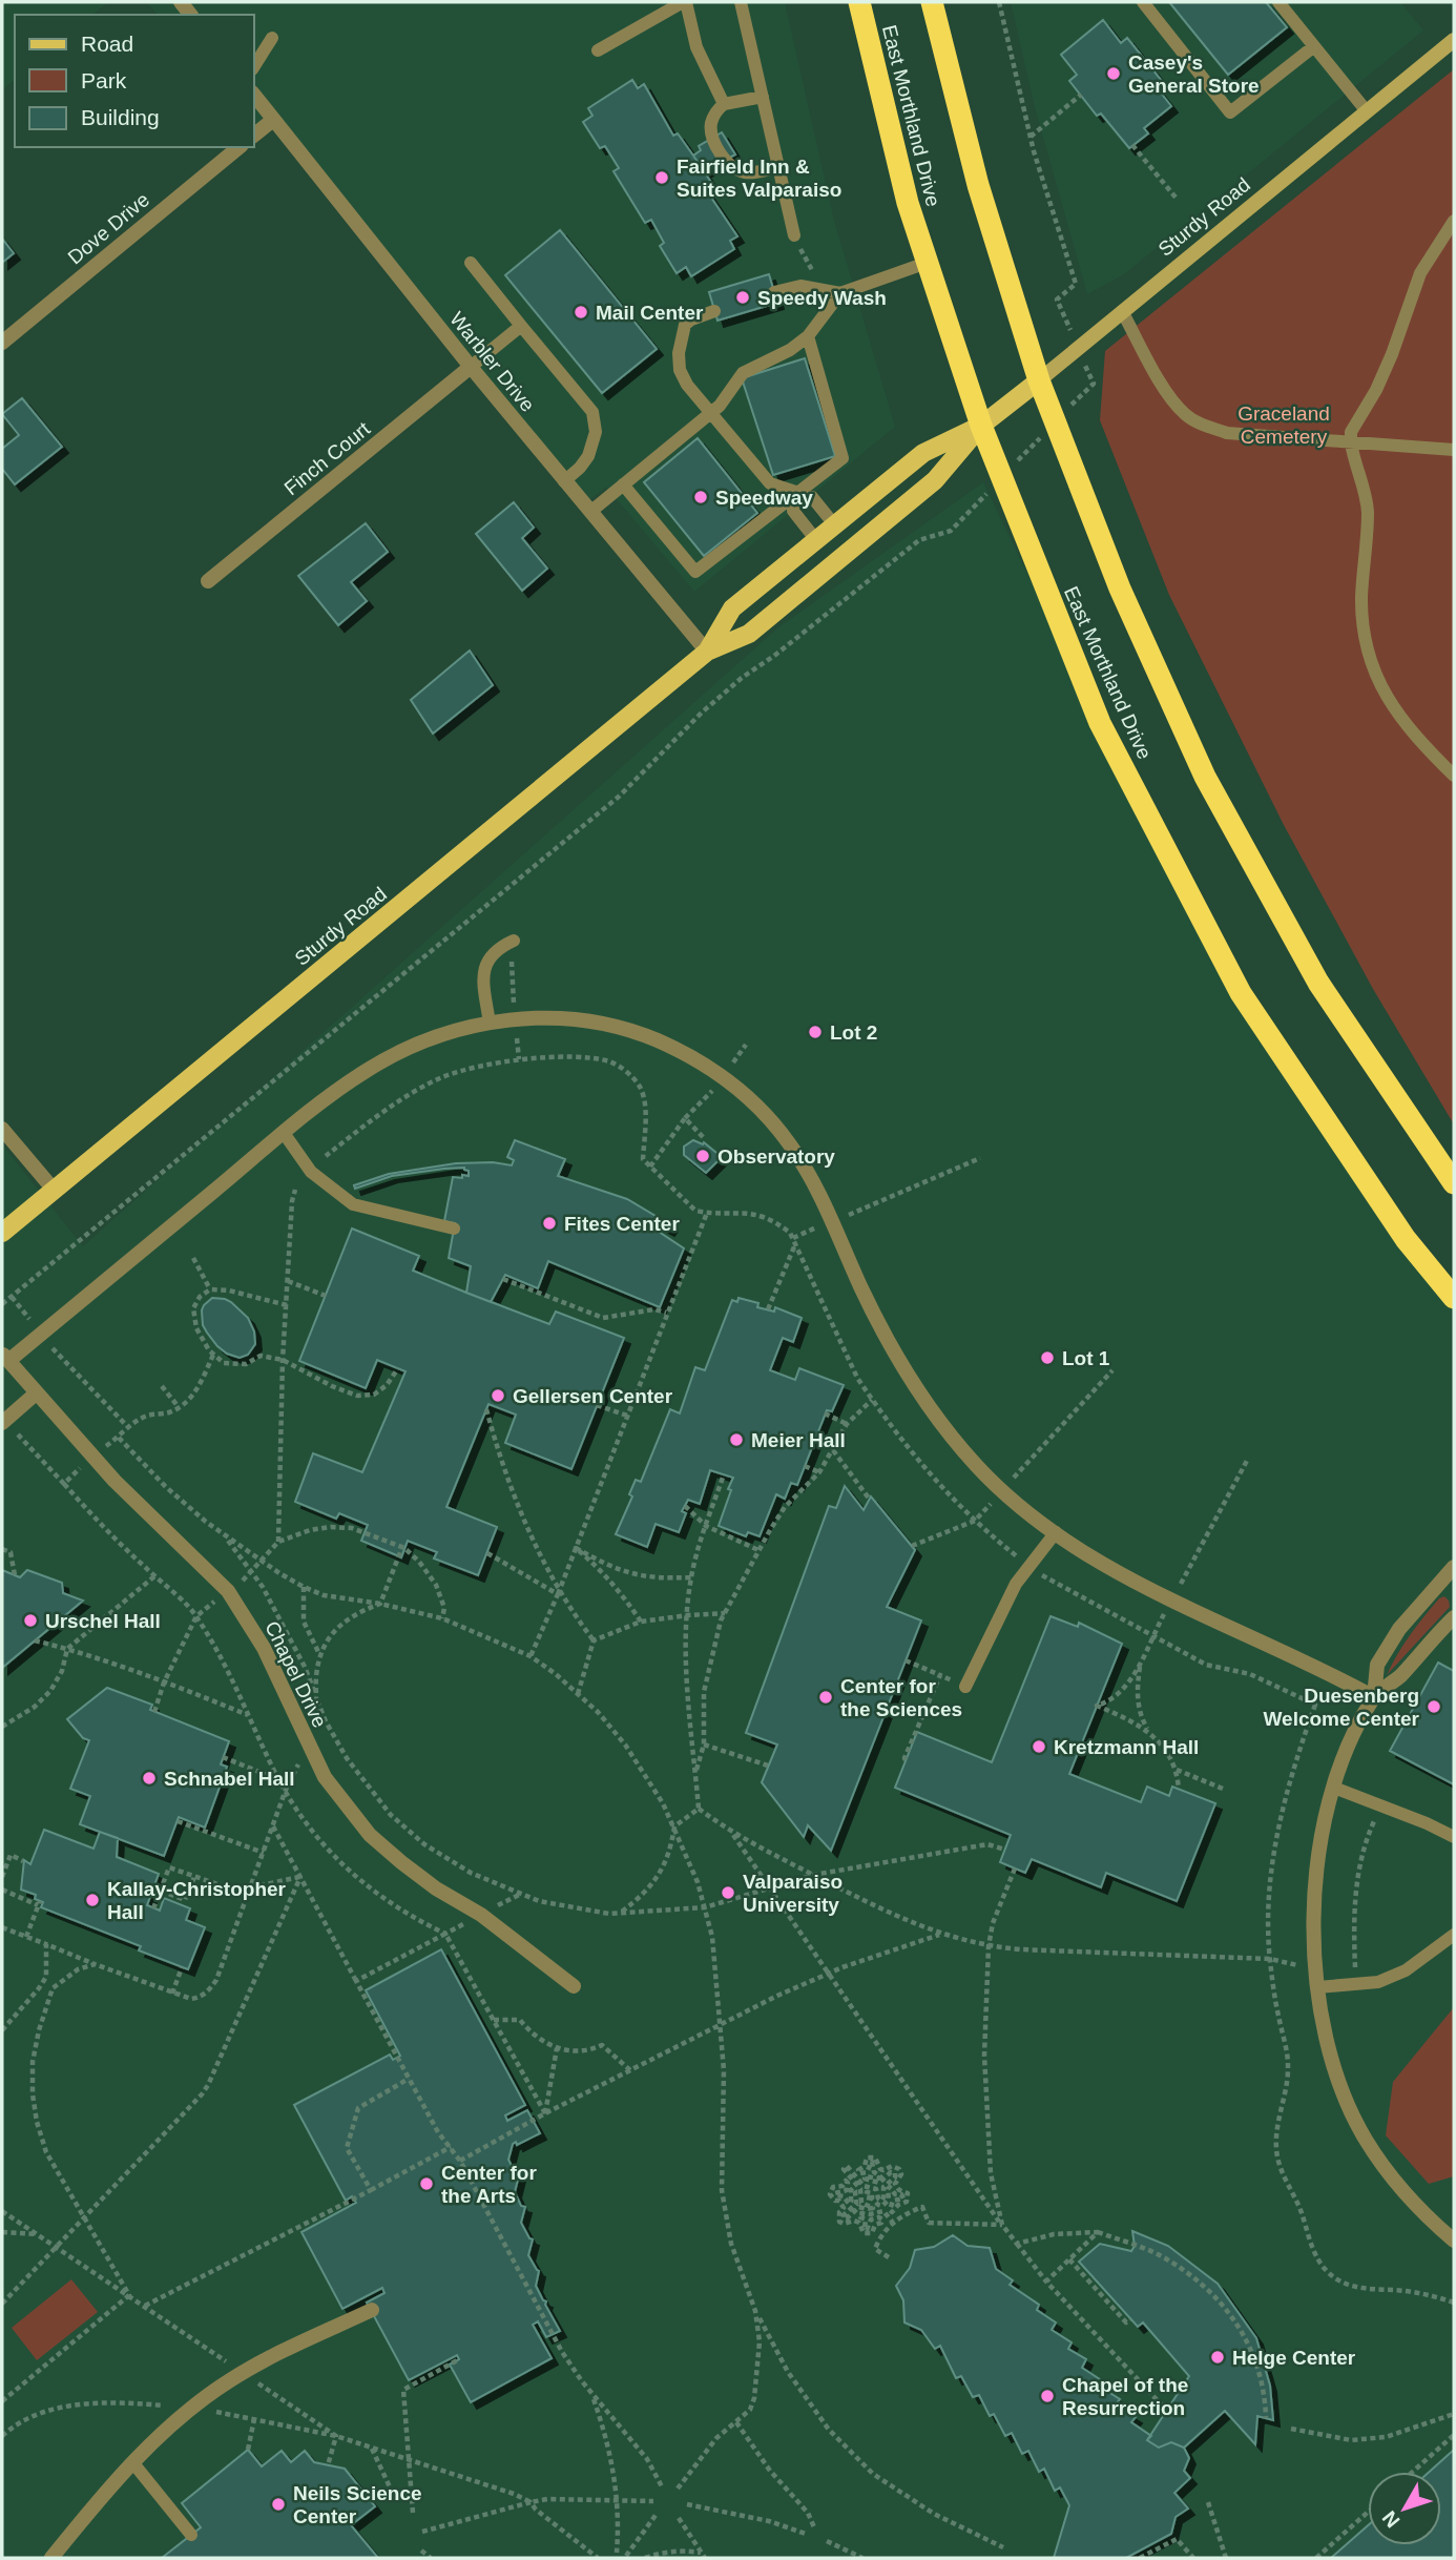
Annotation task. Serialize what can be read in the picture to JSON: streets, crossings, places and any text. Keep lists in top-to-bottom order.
{
  "streets": {
    "highway": ["East Morthland Drive"],
    "main road": ["Sturdy Road"],
    "street": [
      "Dove Drive",
      "Warbler Drive",
      "Finch Court",
      "Chapel Drive"
    ]
  },
  "crossings": [
    ["East Morthland Drive", "Sturdy Road"],
    ["Sturdy Road", "Warbler Drive"],
    ["Warbler Drive", "Finch Court"]
  ],
  "parks": ["Graceland Cemetery"],
  "places": [
    "Casey's General Store",
    "Fairfield Inn & Suites Valparaiso",
    "Speedy Wash",
    "Mail Center",
    "Speedway",
    "Lot 2",
    "Observatory",
    "Fites Center",
    "Lot 1",
    "Gellersen Center",
    "Meier Hall",
    "Urschel Hall",
    "Center for the Sciences",
    "Duesenberg Welcome Center",
    "Kretzmann Hall",
    "Schnabel Hall",
    "Valparaiso University",
    "Kallay-Christopher Hall",
    "Center for the Arts",
    "Helge Center",
    "Chapel of the Resurrection",
    "Neils Science Center"
  ],
  "legend": ["Road", "Park", "Building"],
  "north": "bottom left"
}
